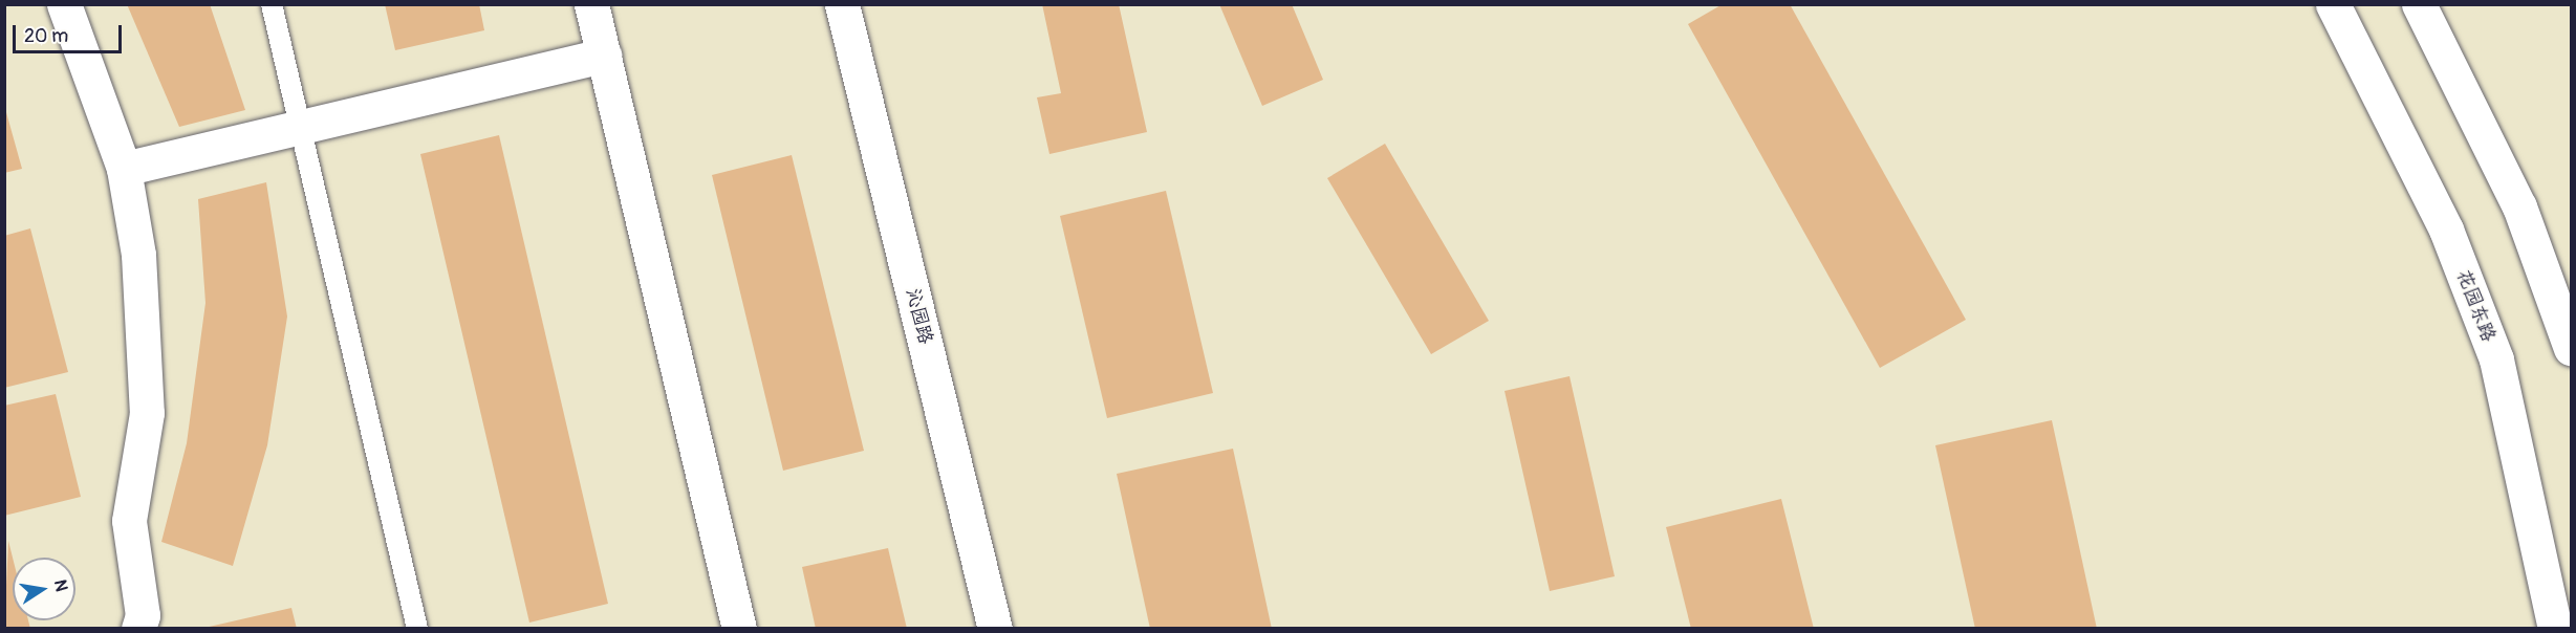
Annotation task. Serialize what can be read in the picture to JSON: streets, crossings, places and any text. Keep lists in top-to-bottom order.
{
  "streets": {
    "street": ["花园东路", "沁园路"]
  },
  "scale_bar": "20 m",
  "north": "right"
}
